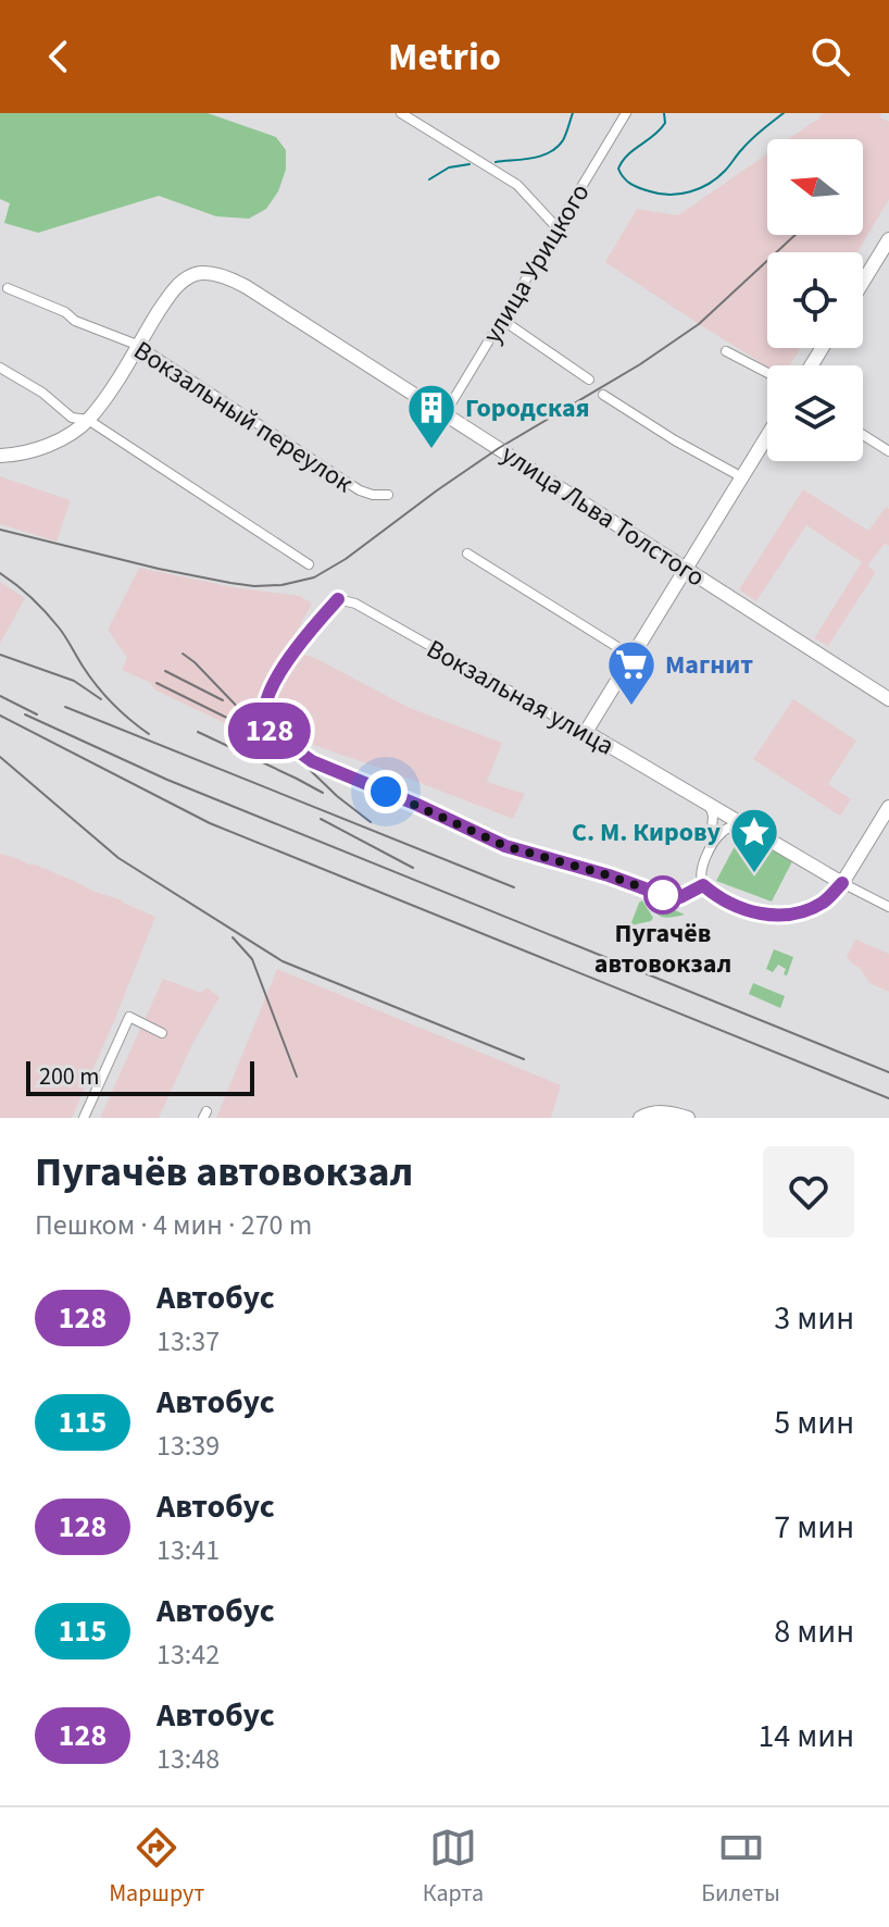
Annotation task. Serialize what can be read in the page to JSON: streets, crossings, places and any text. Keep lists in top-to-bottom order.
{
  "streets": {
    "street": [
      "улица Урицкого",
      "Вокзальный переулок",
      "улица Льва Толстого",
      "Вокзальная улица"
    ]
  },
  "crossings": [
    ["улица Урицкого", "улица Льва Толстого"],
    ["Вокзальный переулок", "улица Льва Толстого"]
  ],
  "places": {
    "building": ["Городская"],
    "supermarket": ["Магнит"],
    "place": ["С. М. Кирову"],
    "other": ["Пугачёв автовокзал"]
  },
  "lines": ["bus line 128"],
  "scale_bar": "200 m",
  "north": "left",
  "page": {
    "header": "Metrio",
    "on_map": "128",
    "scale": "200 m",
    "heading": ["Пугачёв автовокзал", "Пешком · 4 мин · 270 m"],
    "list": [
      {
        "mark": "128",
        "name": "Автобус",
        "note": "13:37",
        "value": "3 мин"
      },
      {
        "mark": "115",
        "name": "Автобус",
        "note": "13:39",
        "value": "5 мин"
      },
      {
        "mark": "128",
        "name": "Автобус",
        "note": "13:41",
        "value": "7 мин"
      },
      {
        "mark": "115",
        "name": "Автобус",
        "note": "13:42",
        "value": "8 мин"
      },
      {
        "mark": "128",
        "name": "Автобус",
        "note": "13:48",
        "value": "14 мин"
      }
    ],
    "tabs": ["Маршрут", "Карта", "Билеты"]
  }
}
